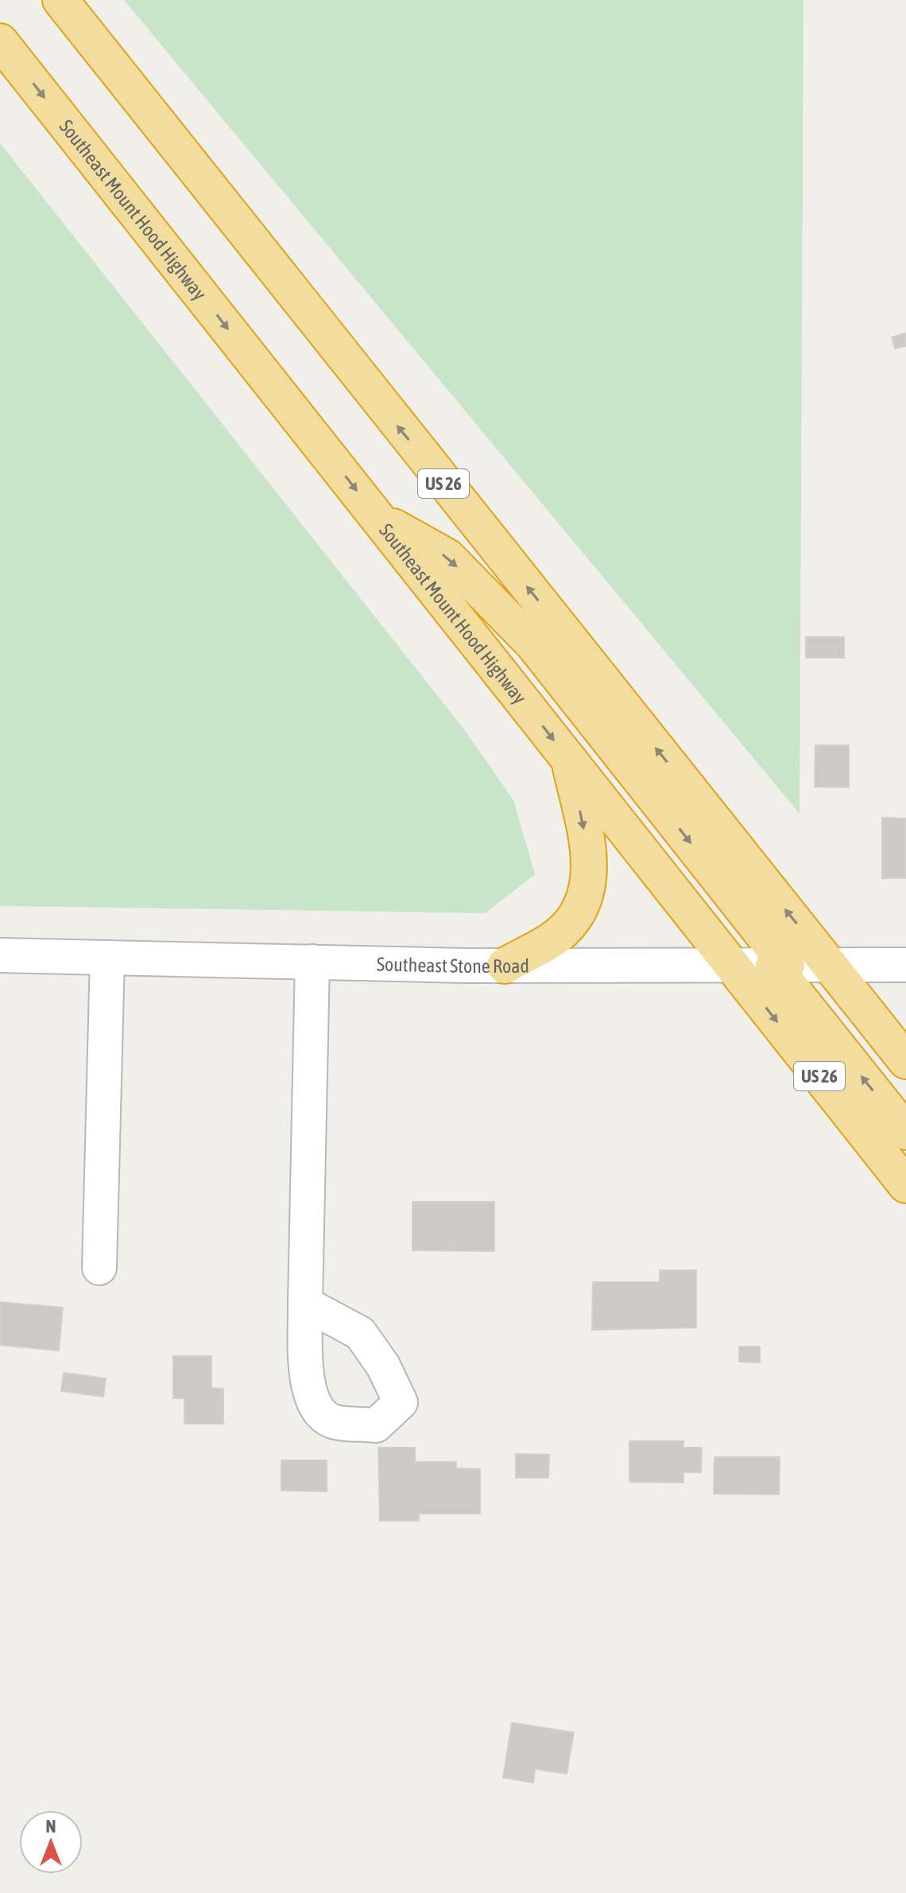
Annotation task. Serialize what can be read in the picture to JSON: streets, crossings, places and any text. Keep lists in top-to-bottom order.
{
  "streets": {
    "highway": ["Southeast Mount Hood Highway", "US 26"],
    "street": ["Southeast Stone Road"]
  },
  "crossings": [
    ["Southeast Mount Hood Highway", "Southeast Stone Road"],
    ["US 26", "Southeast Stone Road"]
  ],
  "north": "top"
}
